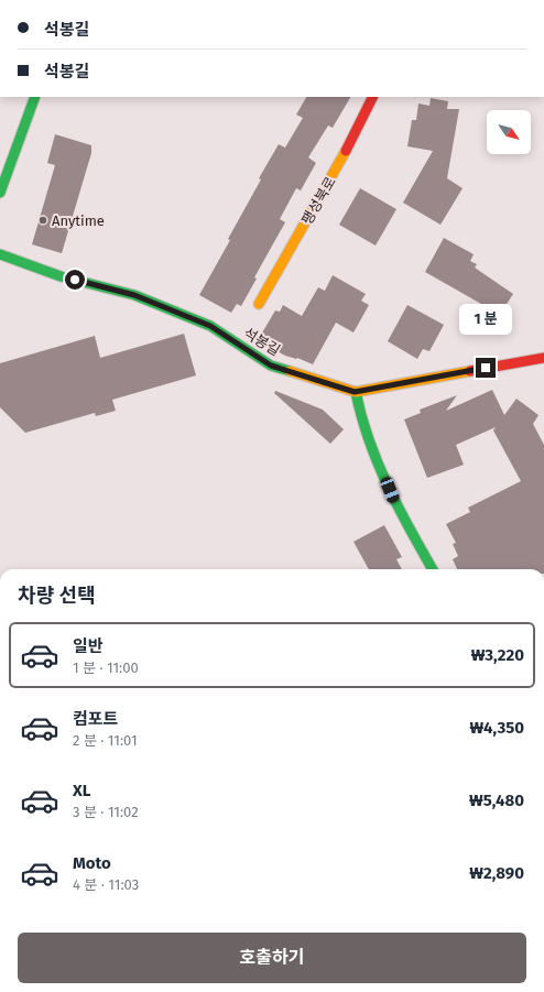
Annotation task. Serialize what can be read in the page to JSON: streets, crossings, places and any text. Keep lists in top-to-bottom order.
{
  "streets": {
    "street": ["팽성북로", "석봉길"]
  },
  "places": ["Anytime"],
  "north": "bottom right",
  "page": {
    "banner": ["석봉길", "석봉길"],
    "bubble": "1 분",
    "heading": "차량 선택",
    "list": [
      {
        "name": "일반",
        "note": "1 분 · 11:00",
        "value": "₩3,220"
      },
      {
        "name": "컴포트",
        "note": "2 분 · 11:01",
        "value": "₩4,350"
      },
      {
        "name": "XL",
        "note": "3 분 · 11:02",
        "value": "₩5,480"
      },
      {
        "name": "Moto",
        "note": "4 분 · 11:03",
        "value": "₩2,890"
      }
    ],
    "buttons": "호출하기"
  }
}
